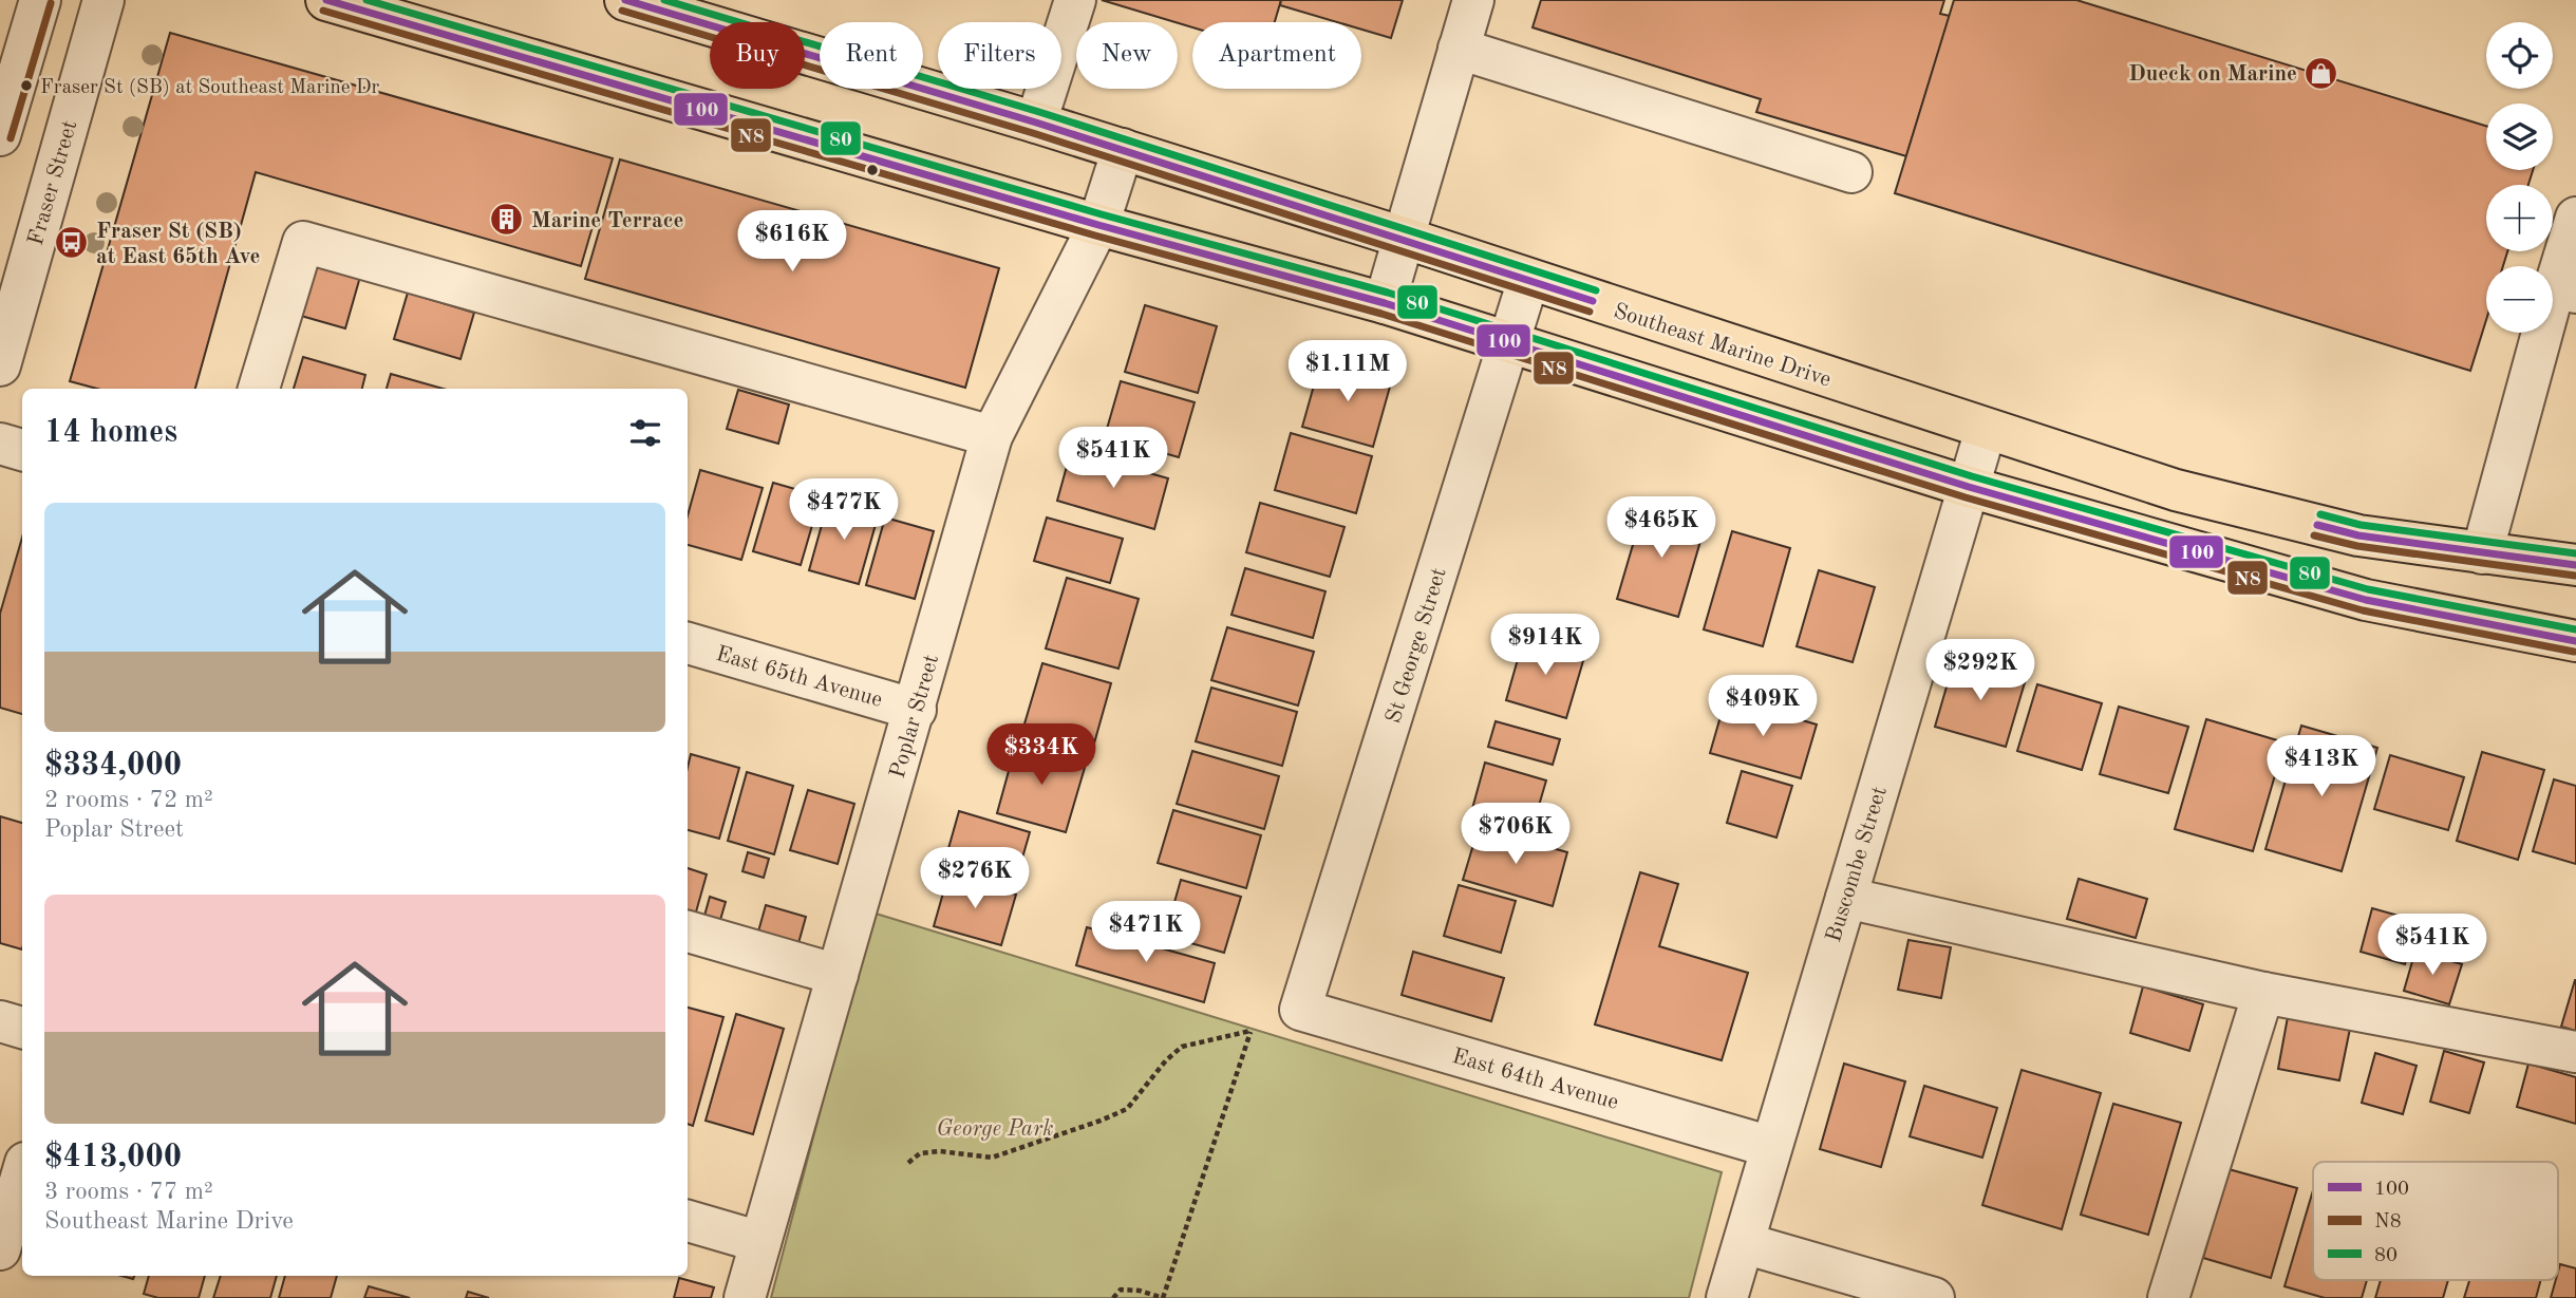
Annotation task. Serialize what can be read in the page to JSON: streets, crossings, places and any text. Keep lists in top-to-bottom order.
{
  "streets": {
    "main road": ["Southeast Marine Drive"],
    "street": [
      "Fraser Street",
      "St George Street",
      "East 65th Avenue",
      "Poplar Street",
      "Buscombe Street",
      "East 64th Avenue"
    ]
  },
  "crossings": [
    ["Southeast Marine Drive", "St George Street"],
    ["Southeast Marine Drive", "Poplar Street"],
    ["Southeast Marine Drive", "Buscombe Street"],
    ["St George Street", "East 64th Avenue"],
    ["East 65th Avenue", "Poplar Street"],
    ["Buscombe Street", "East 64th Avenue"]
  ],
  "parks": ["George Park"],
  "places": {
    "shop": ["Dueck on Marine"],
    "other": ["Fraser St (SB) at Southeast Marine Dr"],
    "building": ["Marine Terrace"],
    "bus stop": ["Fraser St (SB) at East 65th Ave"]
  },
  "lines": ["transit line 100", "transit line 80", "transit line N8"],
  "legend": ["100", "N8", "80"],
  "page": {
    "map_buttons": ["+", "−"],
    "chip": [
      "Buy",
      "Rent",
      "Filters",
      "New",
      "Apartment"
    ],
    "price": [
      "$616K",
      "$1.11M",
      "$541K",
      "$477K",
      "$465K",
      "$914K",
      "$292K",
      "$409K",
      "$334K",
      "$413K",
      "$706K",
      "$276K",
      "$471K",
      "$541K"
    ],
    "heading": "14 homes",
    "list": [
      {
        "name": "$334,000",
        "note": "2 rooms · 72 m² · Poplar Street"
      },
      {
        "name": "$413,000",
        "note": "3 rooms · 77 m² · Southeast Marine Drive"
      }
    ]
  }
}
